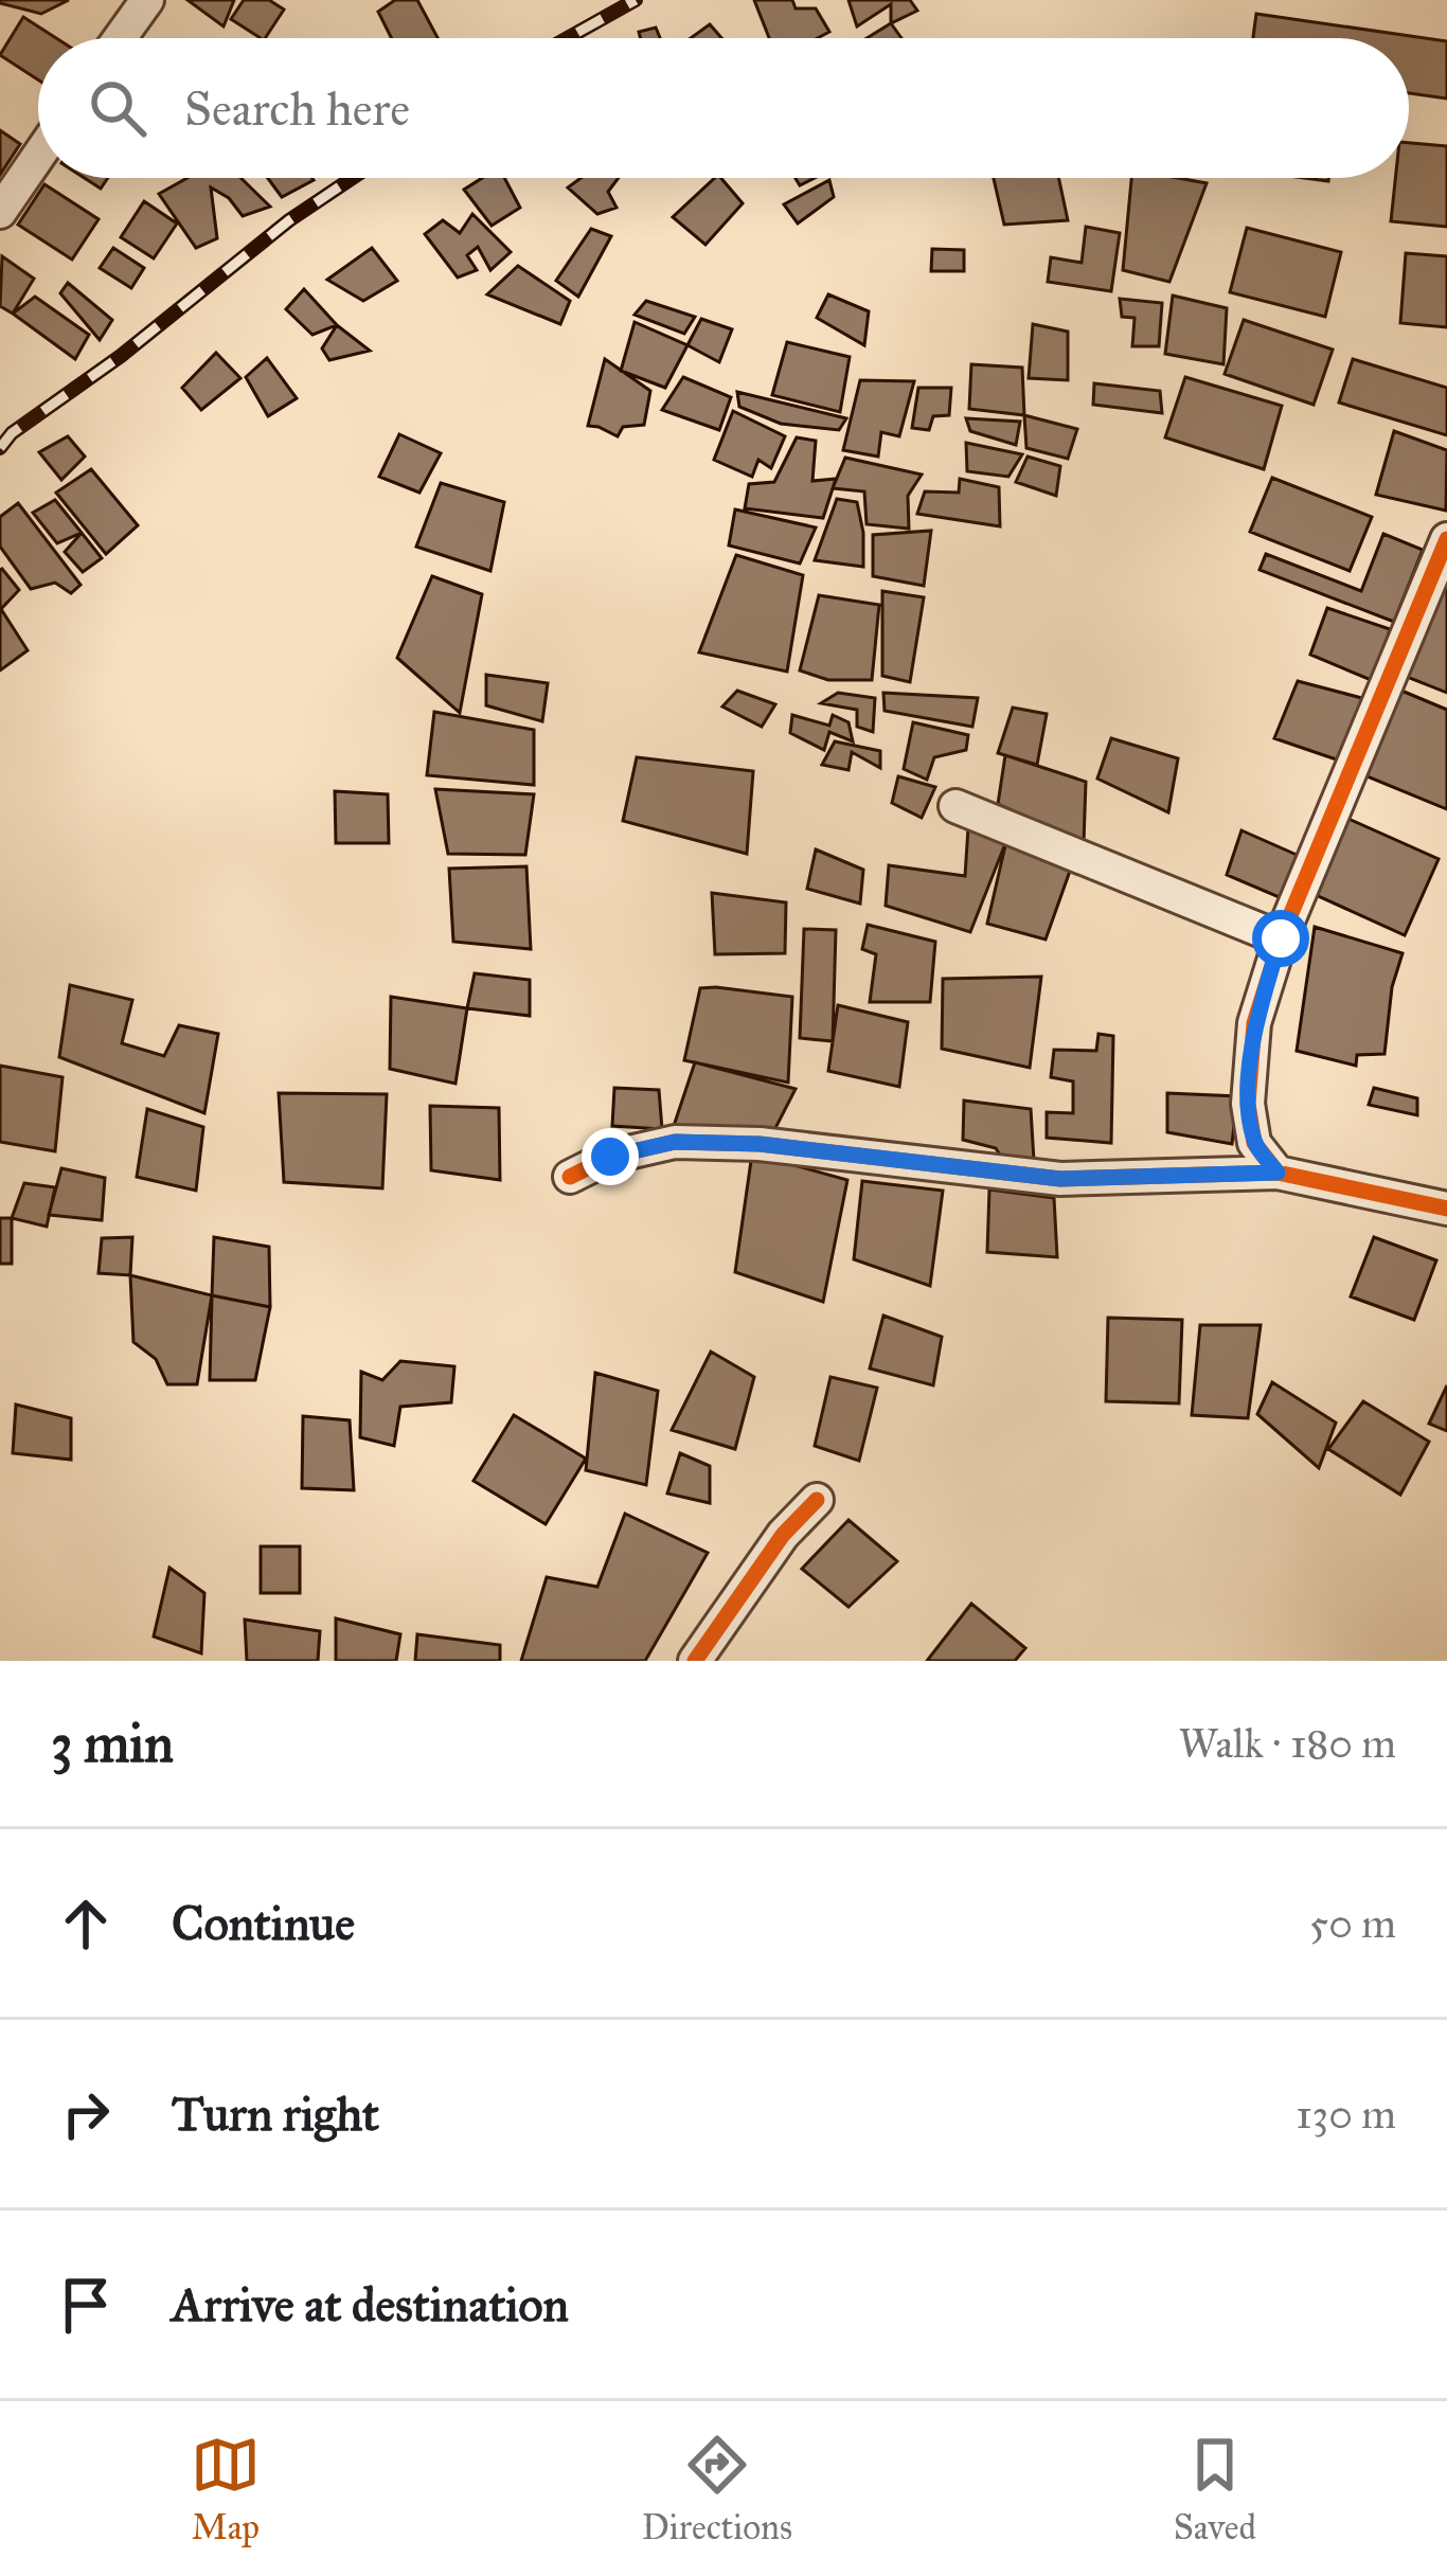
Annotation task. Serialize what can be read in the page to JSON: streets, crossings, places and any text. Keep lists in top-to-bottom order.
{
  "page": {
    "search": "Search here",
    "heading": ["3 min", "Walk · 180 m"],
    "list": [
      ["Continue", "50 m"],
      ["Turn right", "130 m"],
      "Arrive at destination"
    ],
    "nav": ["Map", "Directions", "Saved"]
  }
}
